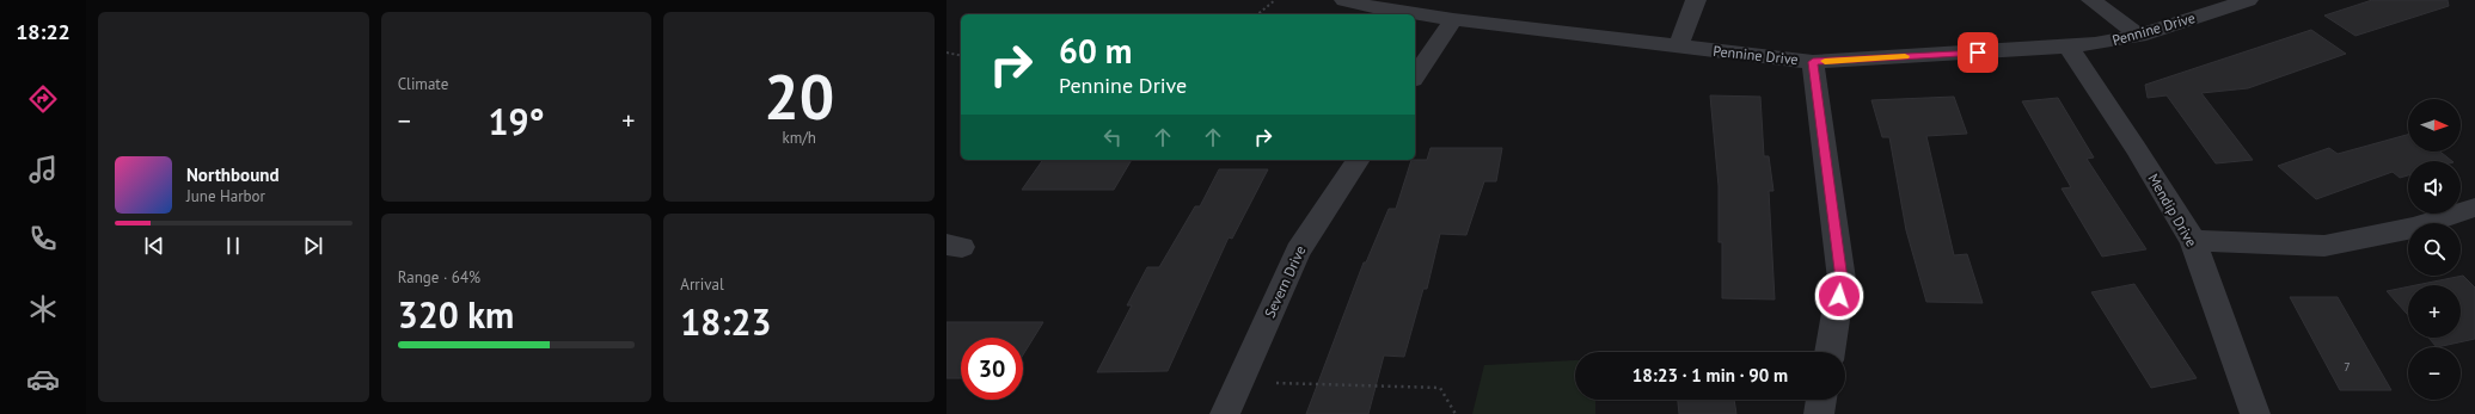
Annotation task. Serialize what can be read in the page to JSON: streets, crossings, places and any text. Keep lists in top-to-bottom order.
{
  "streets": {
    "street": ["Pennine Drive", "Mendip Drive", "Severn Drive"]
  },
  "crossings": [
    ["Pennine Drive", "Mendip Drive"]
  ],
  "house_numbers": ["7"],
  "north": "right",
  "page": {
    "tabs": "18:22",
    "tile": [
      "Climate",
      ["20", "km/h"],
      ["Range · 64%", "320 km"],
      ["Arrival", "18:23"]
    ],
    "turn": ["60 m", "Pennine Drive"],
    "map_buttons": ["+", "−"],
    "heat": ["−", "19°", "+"],
    "song": ["Northbound", "June Harbor"],
    "limit": "30",
    "trip": "18:23 · 1 min · 90 m"
  }
}
